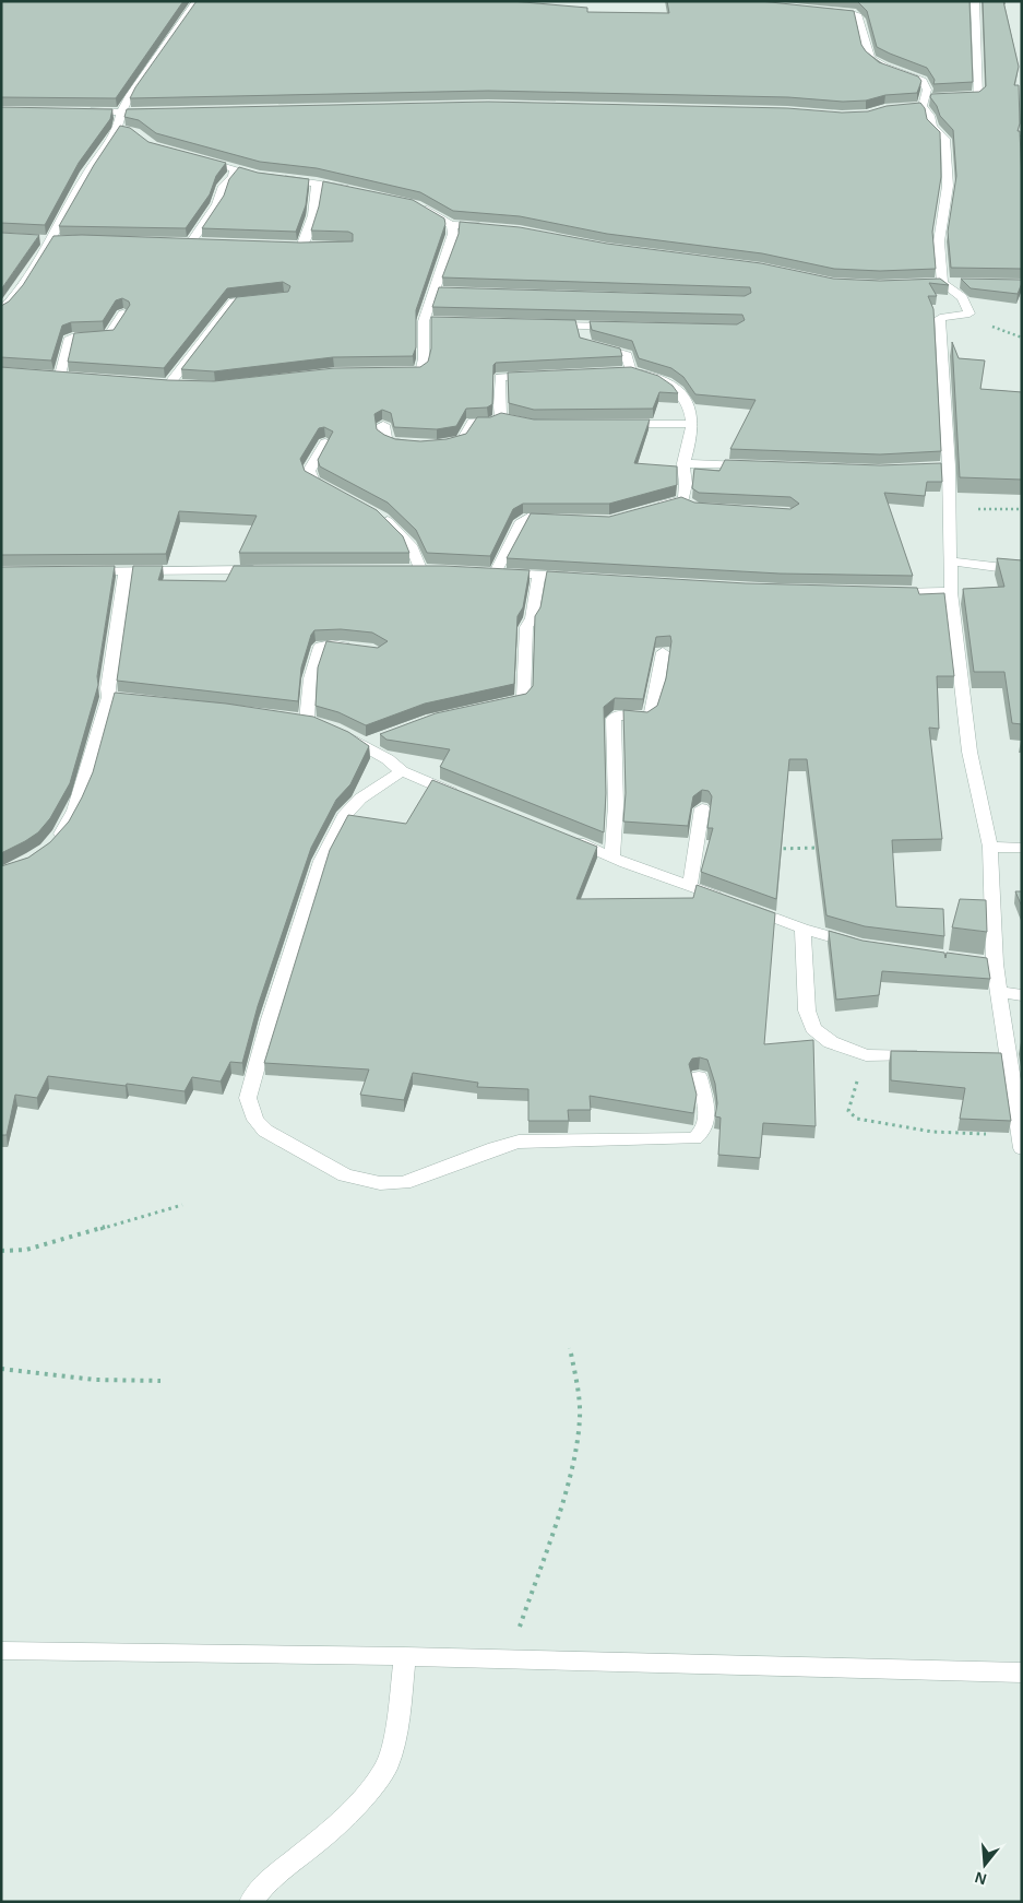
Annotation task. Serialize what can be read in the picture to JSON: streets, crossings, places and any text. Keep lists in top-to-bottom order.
{
  "north": "bottom"
}
